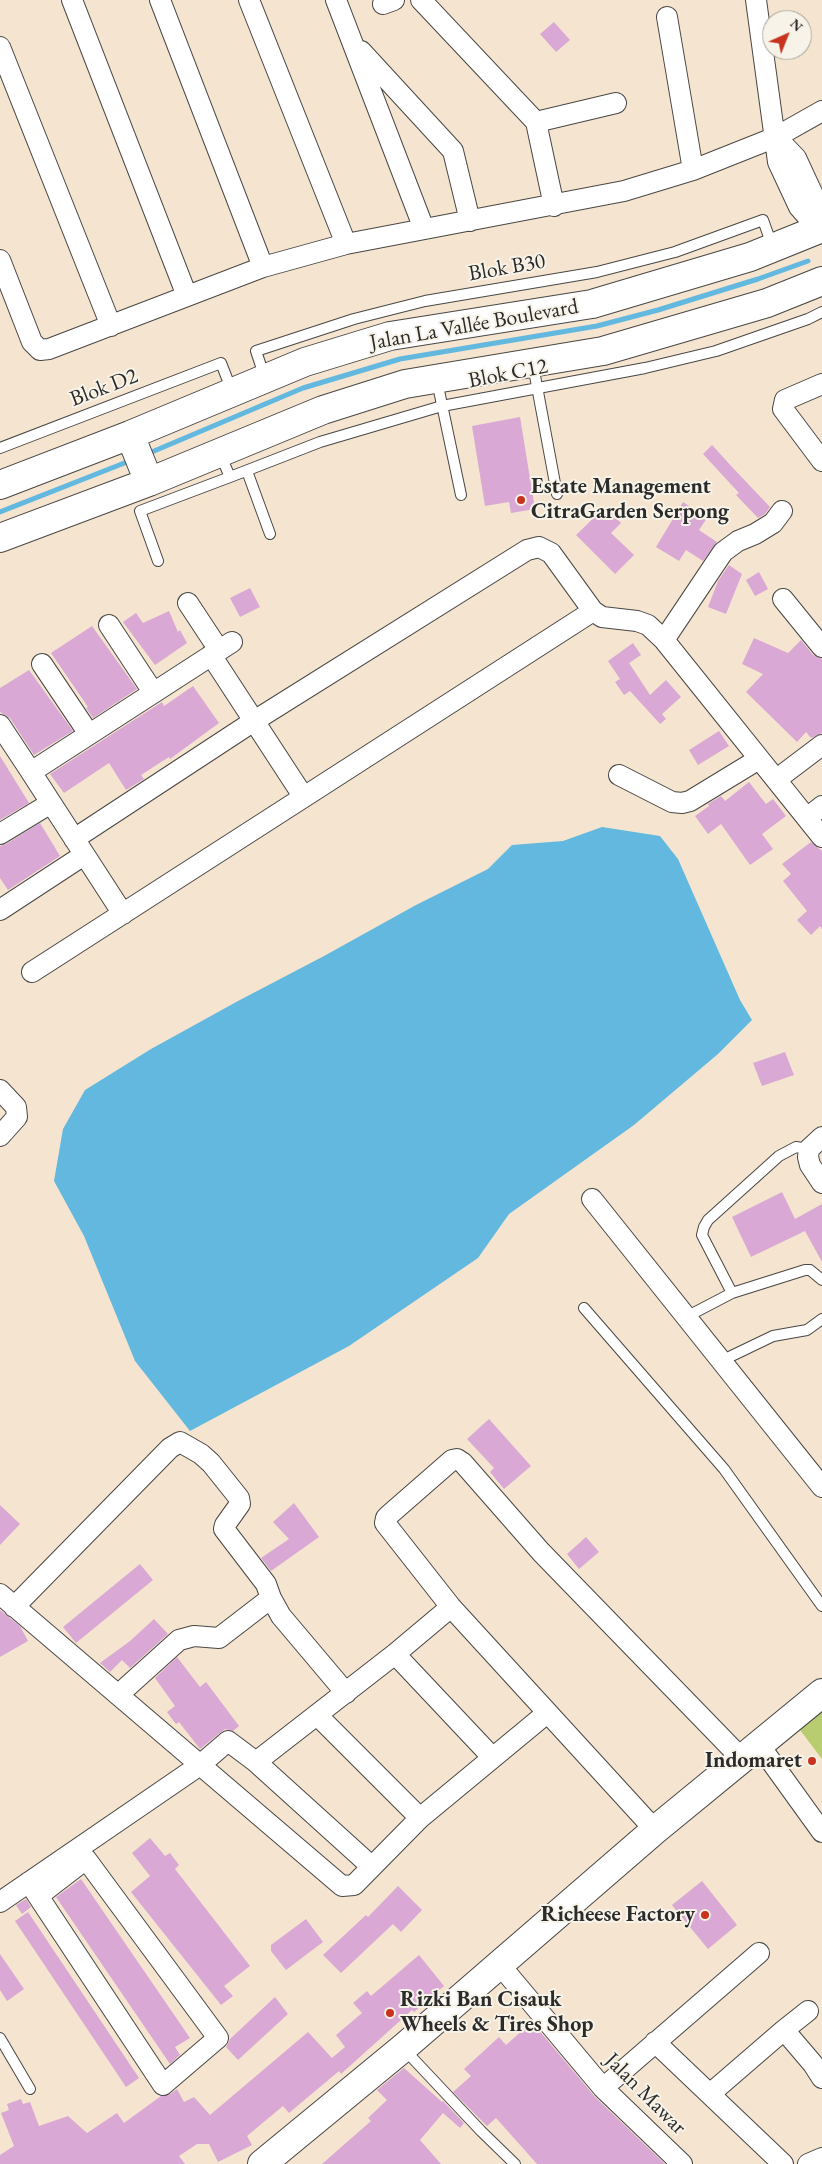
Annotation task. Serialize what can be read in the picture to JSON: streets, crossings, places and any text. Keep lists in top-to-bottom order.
{
  "streets": {
    "street": ["Jalan La Vallée Boulevard", "Jalan Mawar"],
    "lane": ["Blok C12", "Blok D2"]
  },
  "crossings": [
    ["Jalan La Vallée Boulevard", "Blok C12"],
    ["Jalan La Vallée Boulevard", "Blok D2"]
  ],
  "places": [
    "Estate Management CitraGarden Serpong",
    "Indomaret",
    "Richeese Factory",
    "Rizki Ban Cisauk Wheels & Tires Shop"
  ],
  "north": "top right"
}
